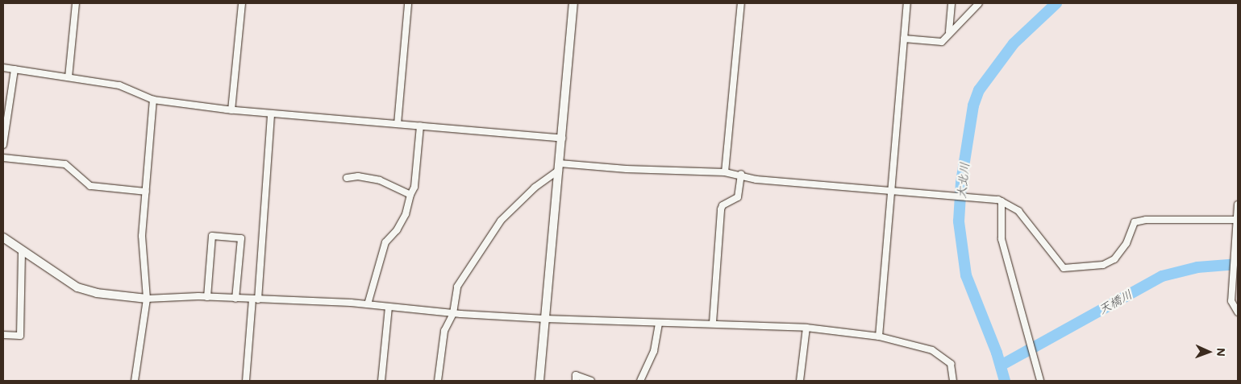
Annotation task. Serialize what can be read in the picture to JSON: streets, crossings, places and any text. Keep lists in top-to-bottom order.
{
  "water": ["大北川", "天橋川"],
  "north": "right"
}
